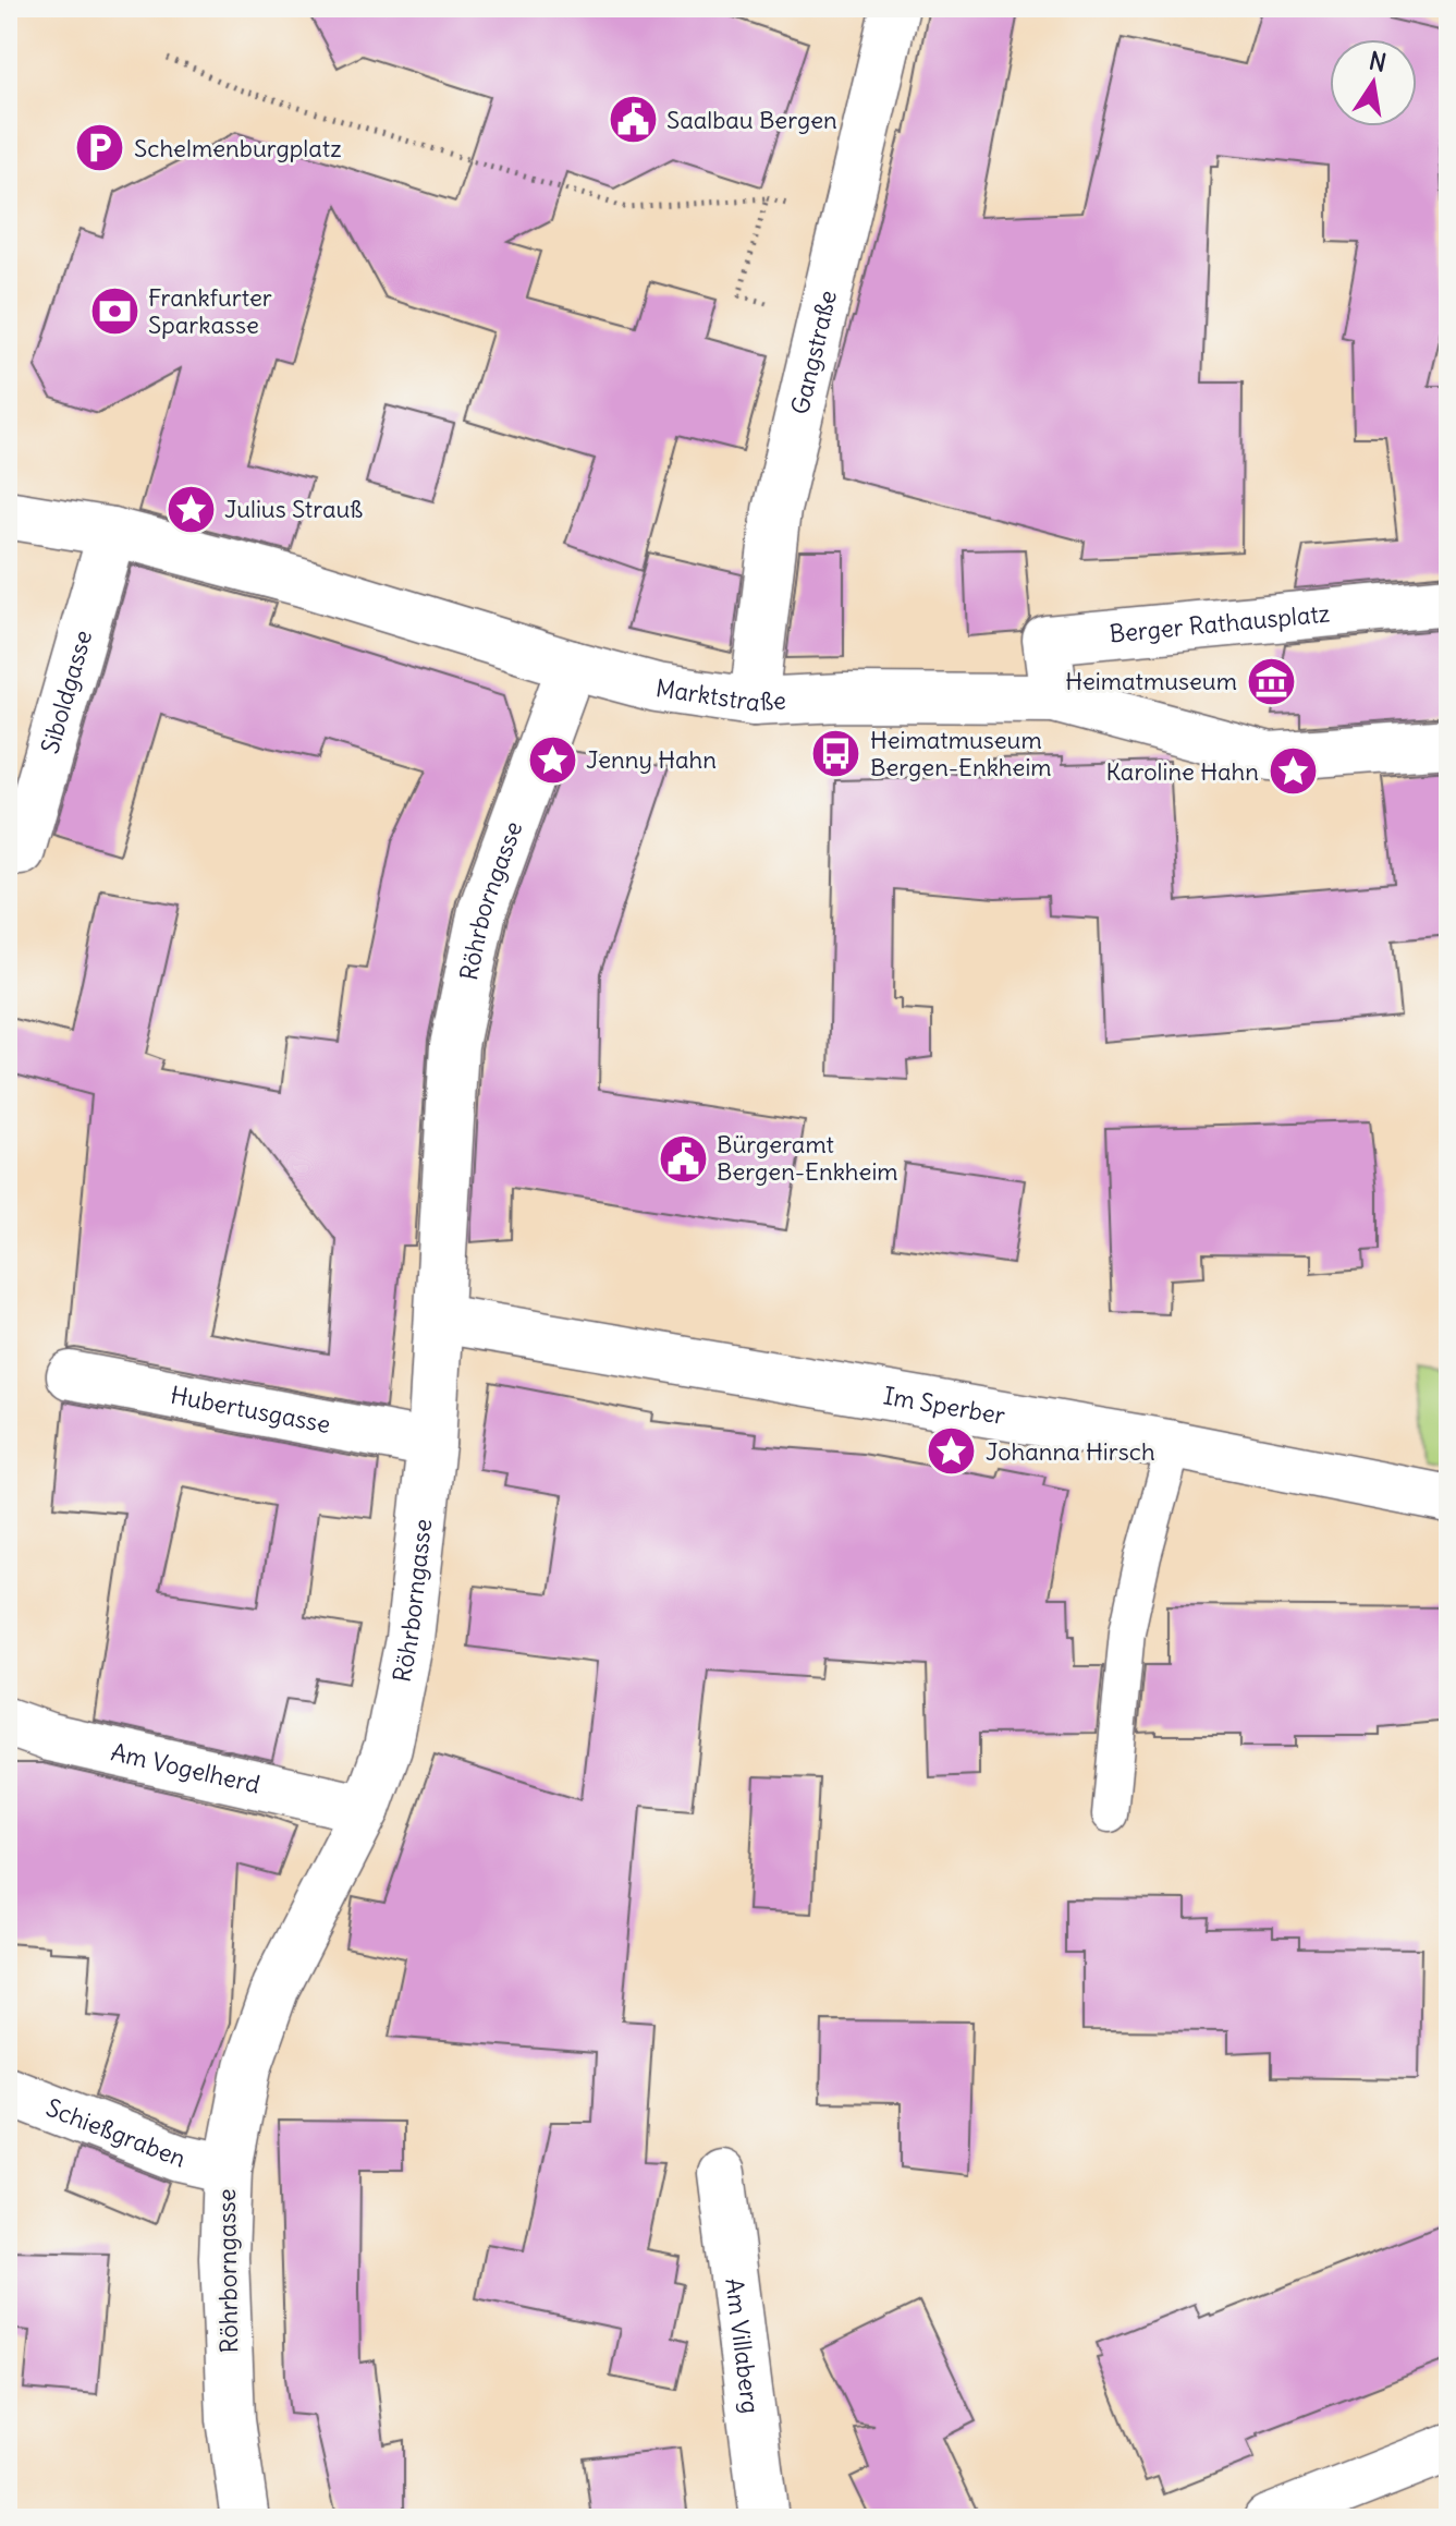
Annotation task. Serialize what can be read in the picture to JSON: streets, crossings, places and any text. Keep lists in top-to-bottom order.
{
  "streets": {
    "street": [
      "Gangstraße",
      "Berger Rathausplatz",
      "Siboldgasse",
      "Marktstraße",
      "Röhrborngasse",
      "Im Sperber",
      "Hubertusgasse",
      "Am Vogelherd",
      "Schießgraben",
      "Am Villaberg"
    ]
  },
  "crossings": [
    ["Gangstraße", "Marktstraße"],
    ["Berger Rathausplatz", "Marktstraße"],
    ["Siboldgasse", "Marktstraße"],
    ["Marktstraße", "Röhrborngasse"],
    ["Röhrborngasse", "Im Sperber"],
    ["Röhrborngasse", "Hubertusgasse"],
    ["Röhrborngasse", "Am Vogelherd"],
    ["Röhrborngasse", "Schießgraben"]
  ],
  "places": {
    "public building": ["Saalbau Bergen", "Bürgeramt Bergen-Enkheim"],
    "parking": ["Schelmenburgplatz"],
    "bank": ["Frankfurter Sparkasse"],
    "place": [
      "Julius Strauß",
      "Jenny Hahn",
      "Karoline Hahn",
      "Johanna Hirsch"
    ],
    "museum": ["Heimatmuseum"],
    "bus stop": ["Heimatmuseum Bergen-Enkheim"]
  },
  "north": "top"
}
